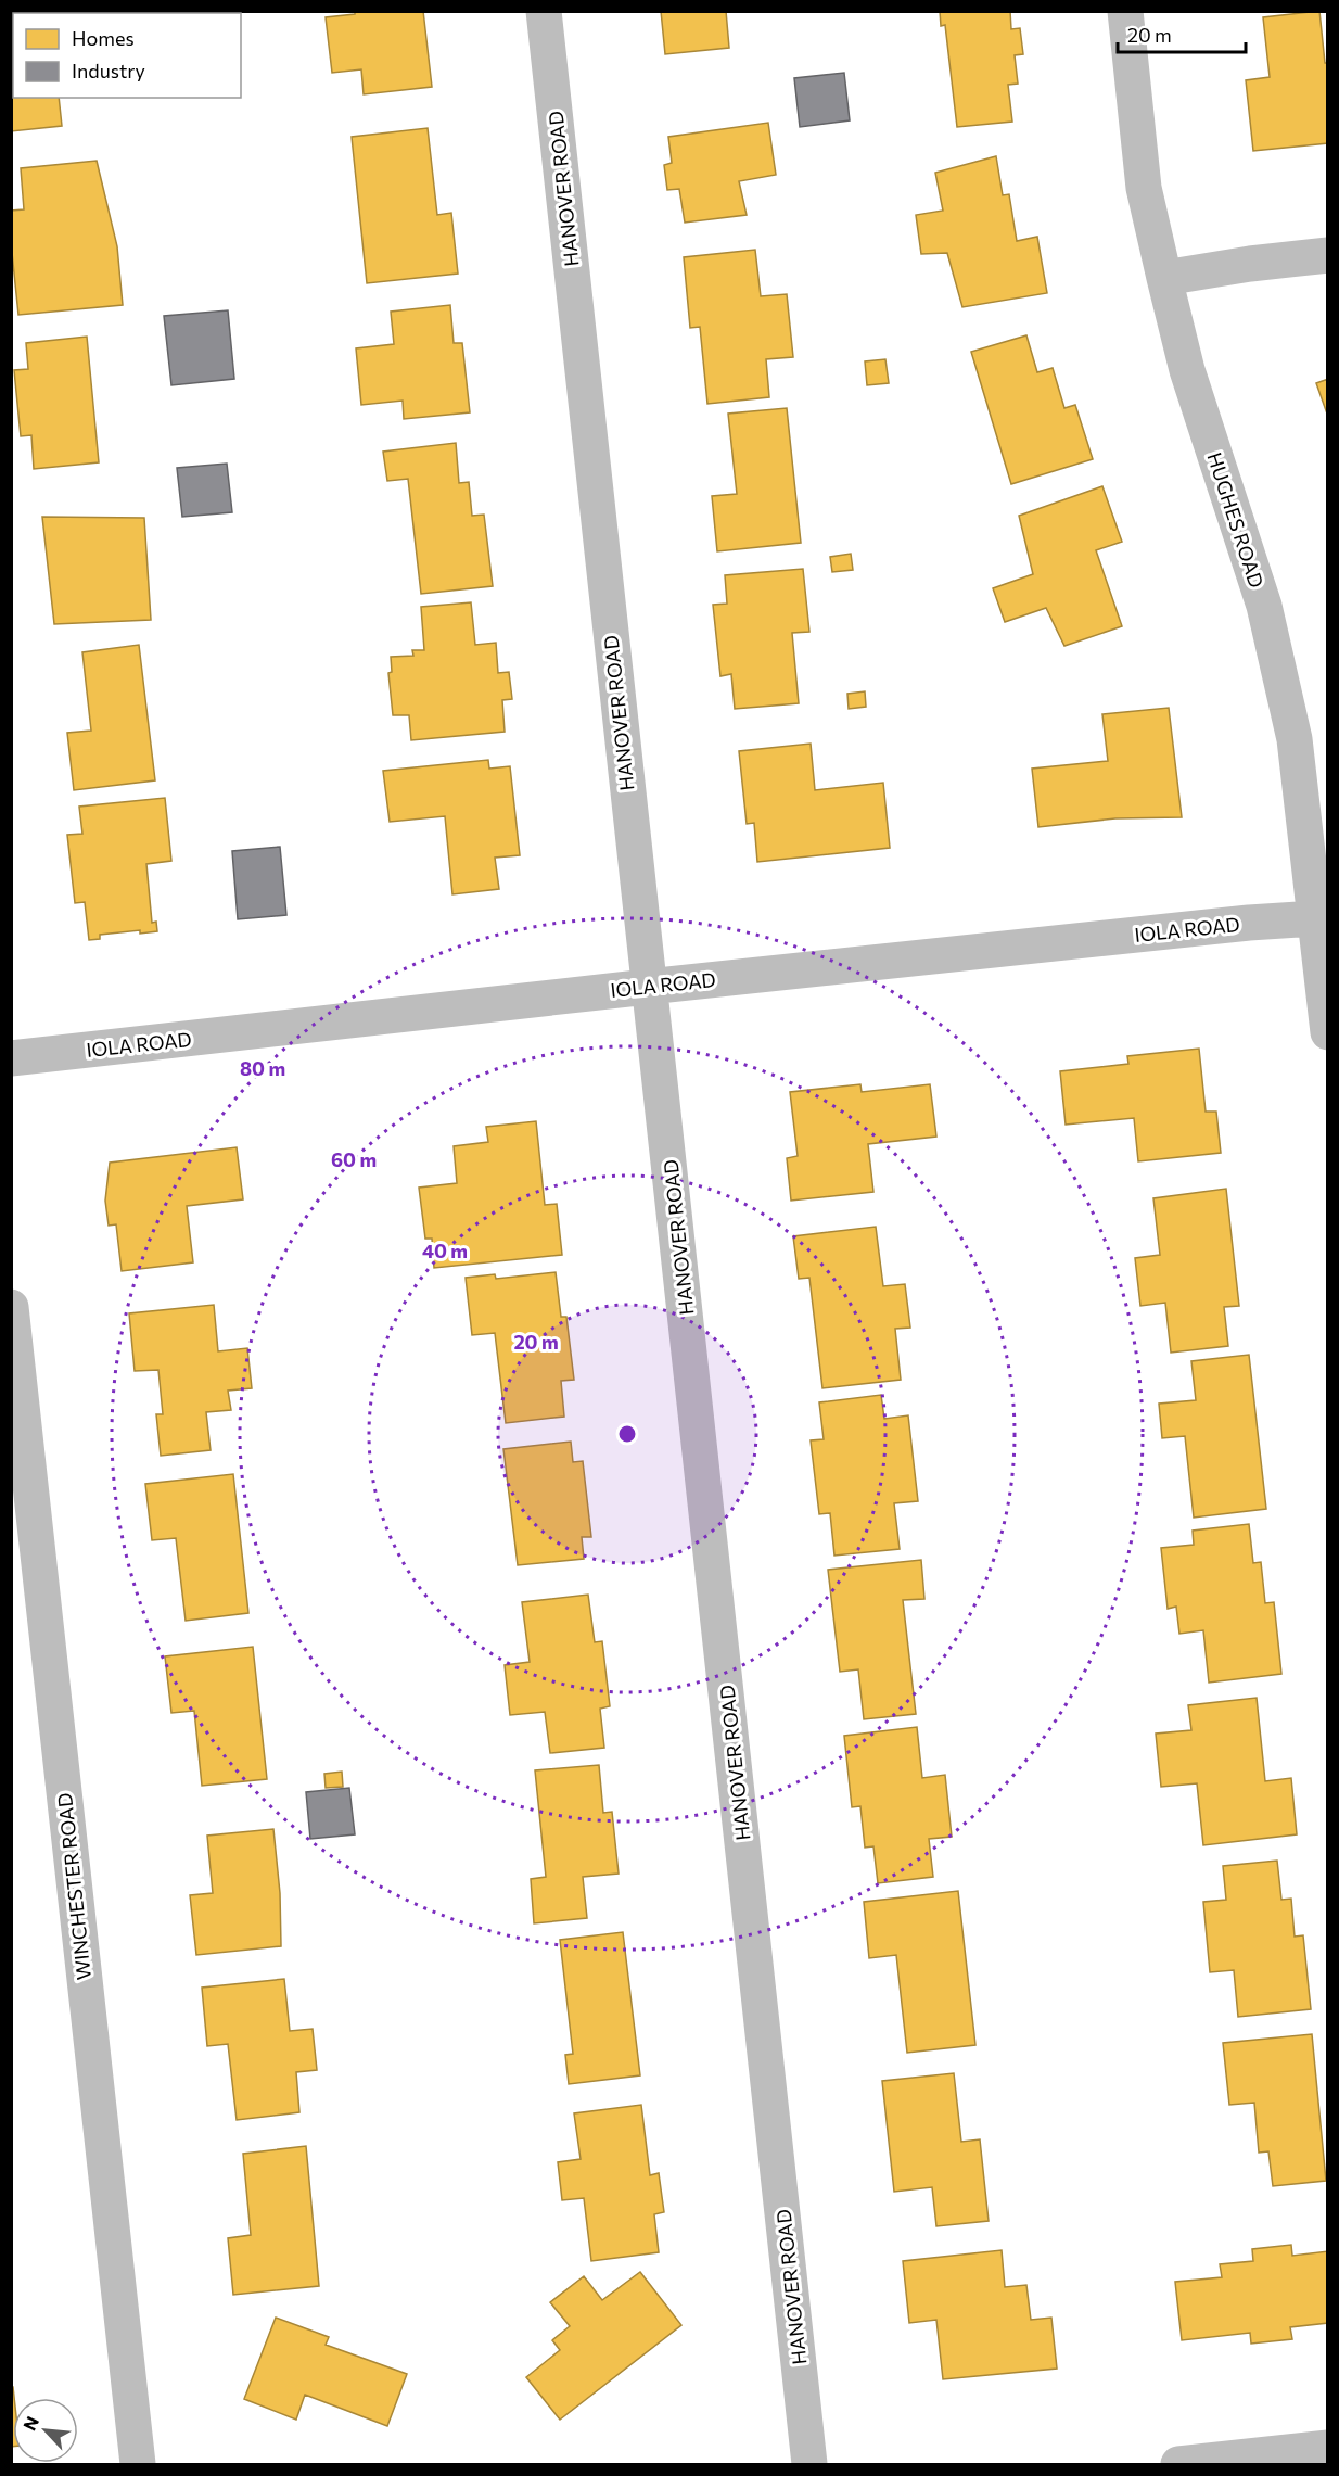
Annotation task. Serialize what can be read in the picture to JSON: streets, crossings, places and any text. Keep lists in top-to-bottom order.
{
  "streets": {
    "street": [
      "HANOVER ROAD",
      "HUGHES ROAD",
      "IOLA ROAD",
      "WINCHESTER ROAD"
    ]
  },
  "crossings": [
    ["HANOVER ROAD", "IOLA ROAD"],
    ["HUGHES ROAD", "IOLA ROAD"]
  ],
  "legend": ["Homes", "Industry"],
  "scale_bar": "20 m",
  "north": "top left",
  "rings": [
    "80 m",
    "60 m",
    "40 m",
    "20 m"
  ]
}
